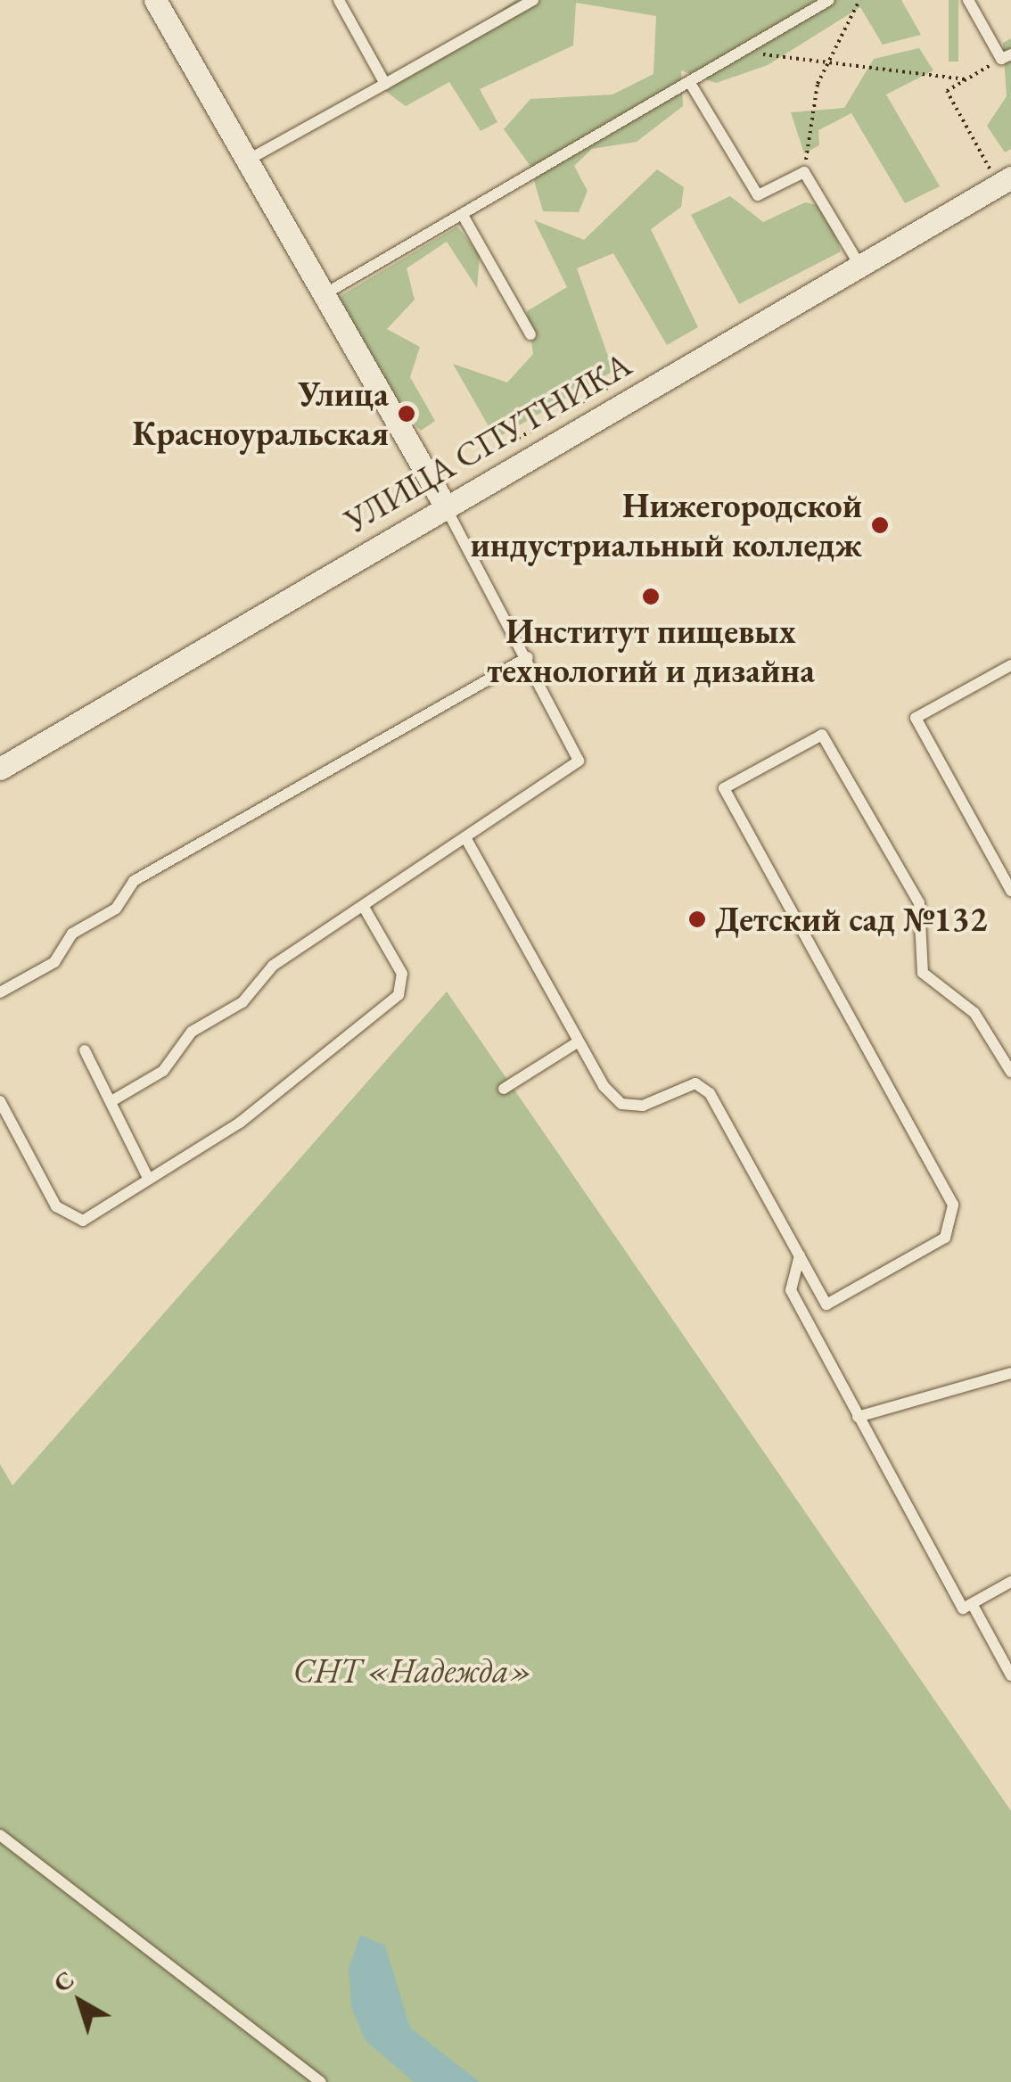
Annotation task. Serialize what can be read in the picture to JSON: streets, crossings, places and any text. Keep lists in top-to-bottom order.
{
  "streets": {
    "street": ["УЛИЦА СПУТНИКА"]
  },
  "parks": ["СНТ «Надежда»"],
  "places": [
    "Улица Красноуральская",
    "Нижегородской индустриальный колледж",
    "Институт пищевых технологий и дизайна",
    "Детский сад №132"
  ],
  "north": "top left"
}
